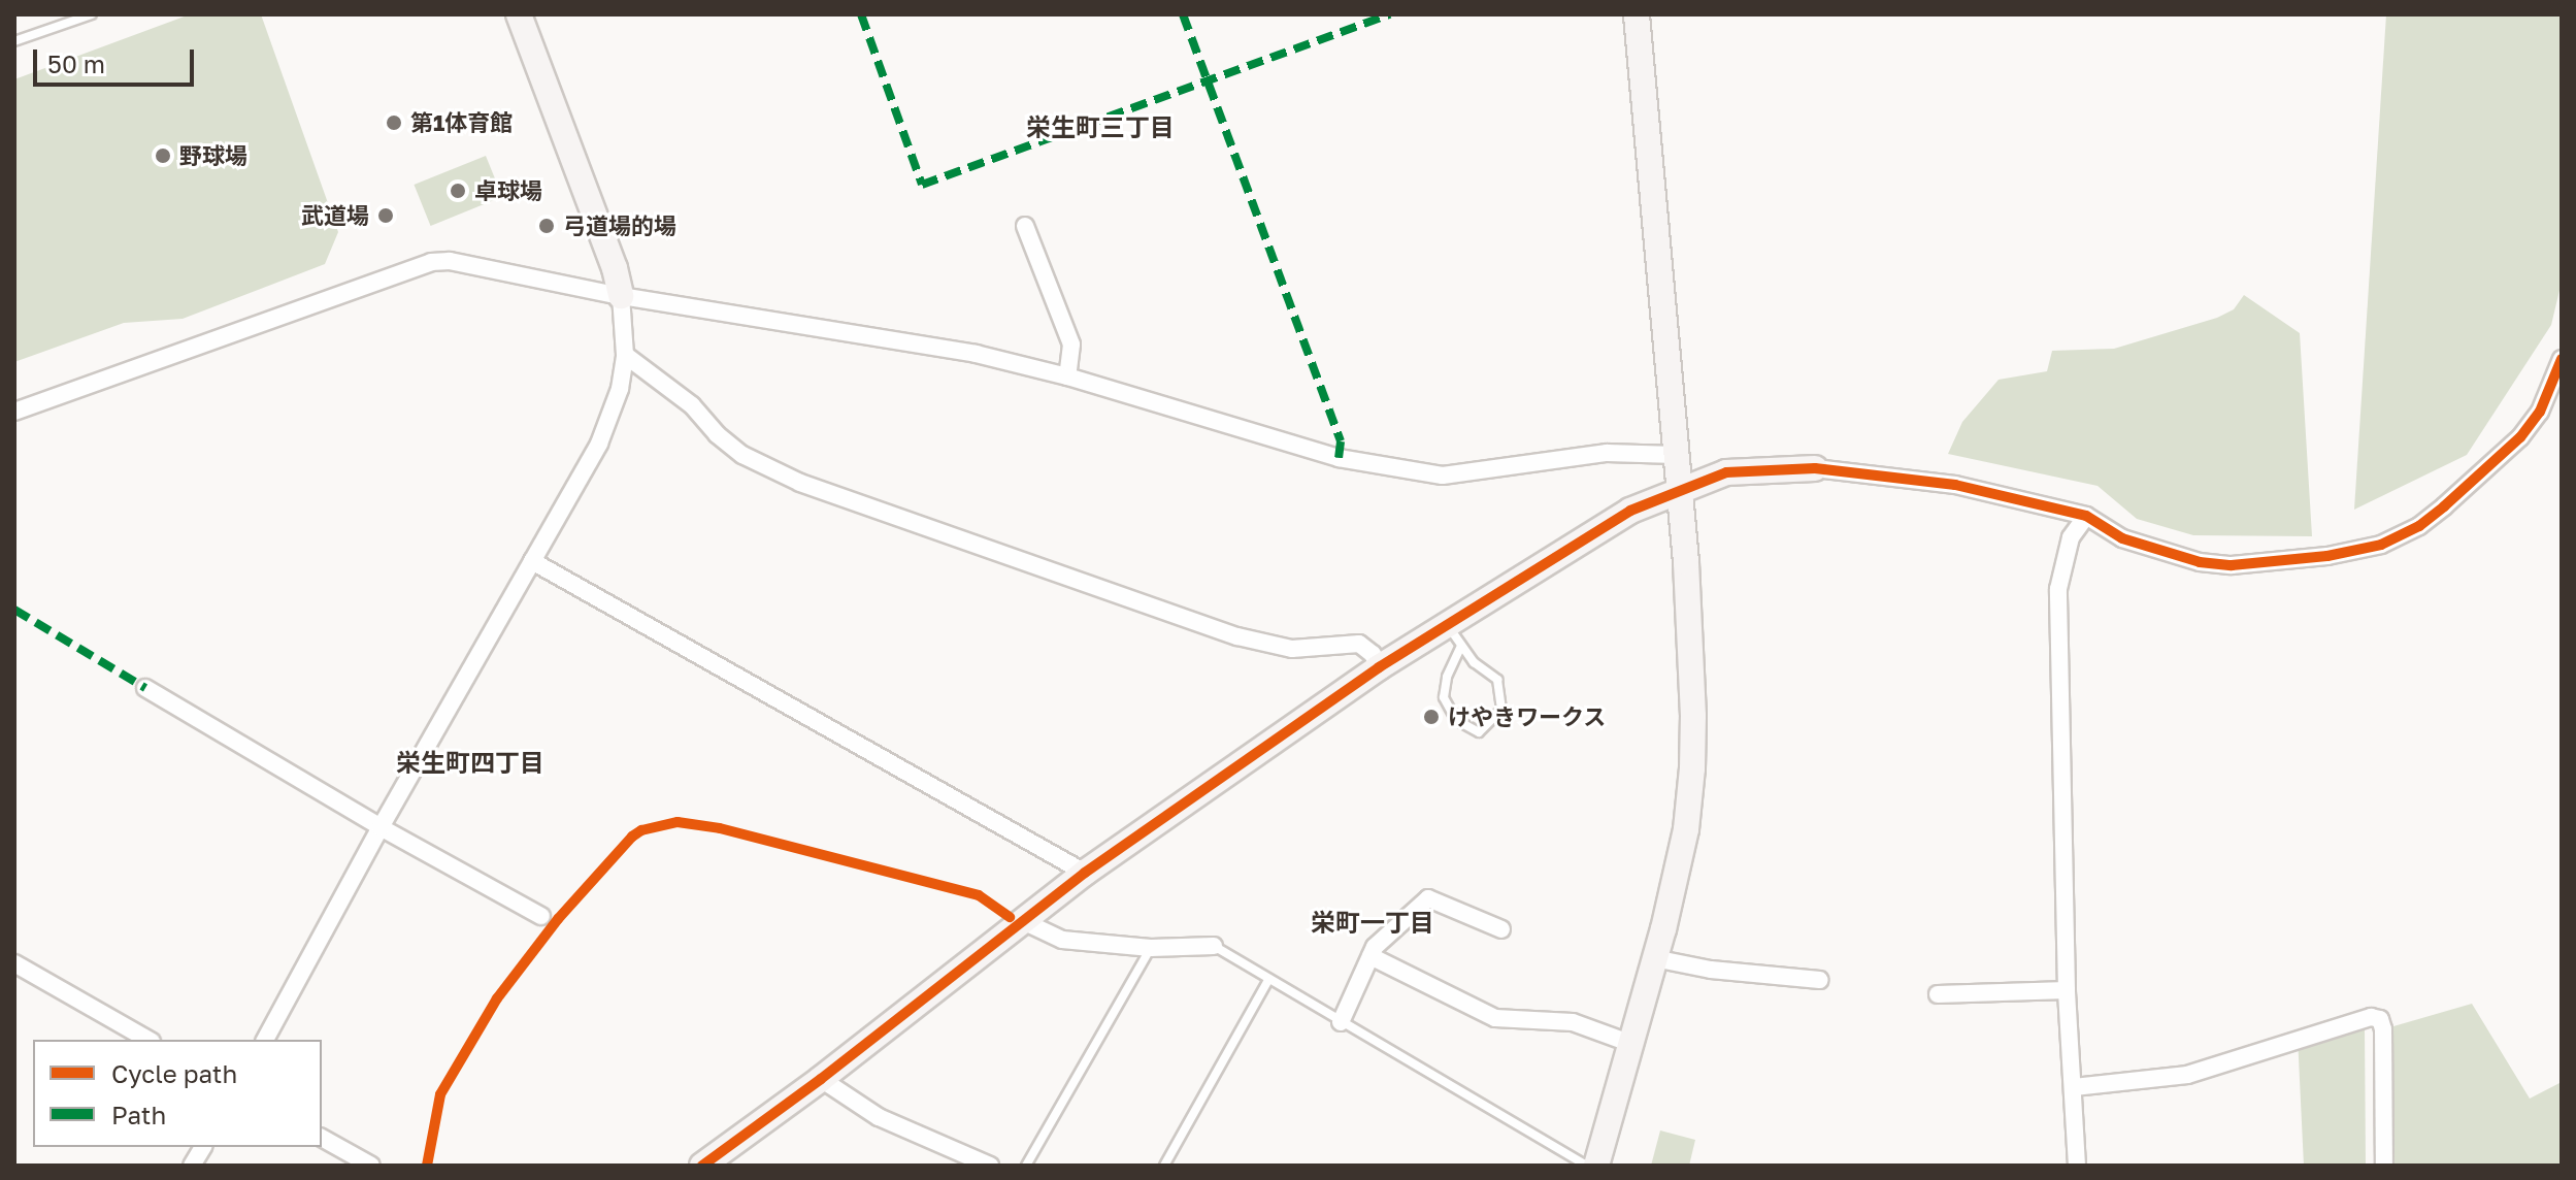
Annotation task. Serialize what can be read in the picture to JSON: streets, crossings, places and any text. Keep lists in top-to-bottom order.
{
  "districts": ["栄生町三丁目", "栄生町四丁目", "栄町一丁目"],
  "places": [
    "第1体育館",
    "野球場",
    "卓球場",
    "武道場",
    "弓道場的場",
    "けやきワークス"
  ],
  "legend": ["Cycle path", "Path"],
  "scale_bar": "50 m"
}
